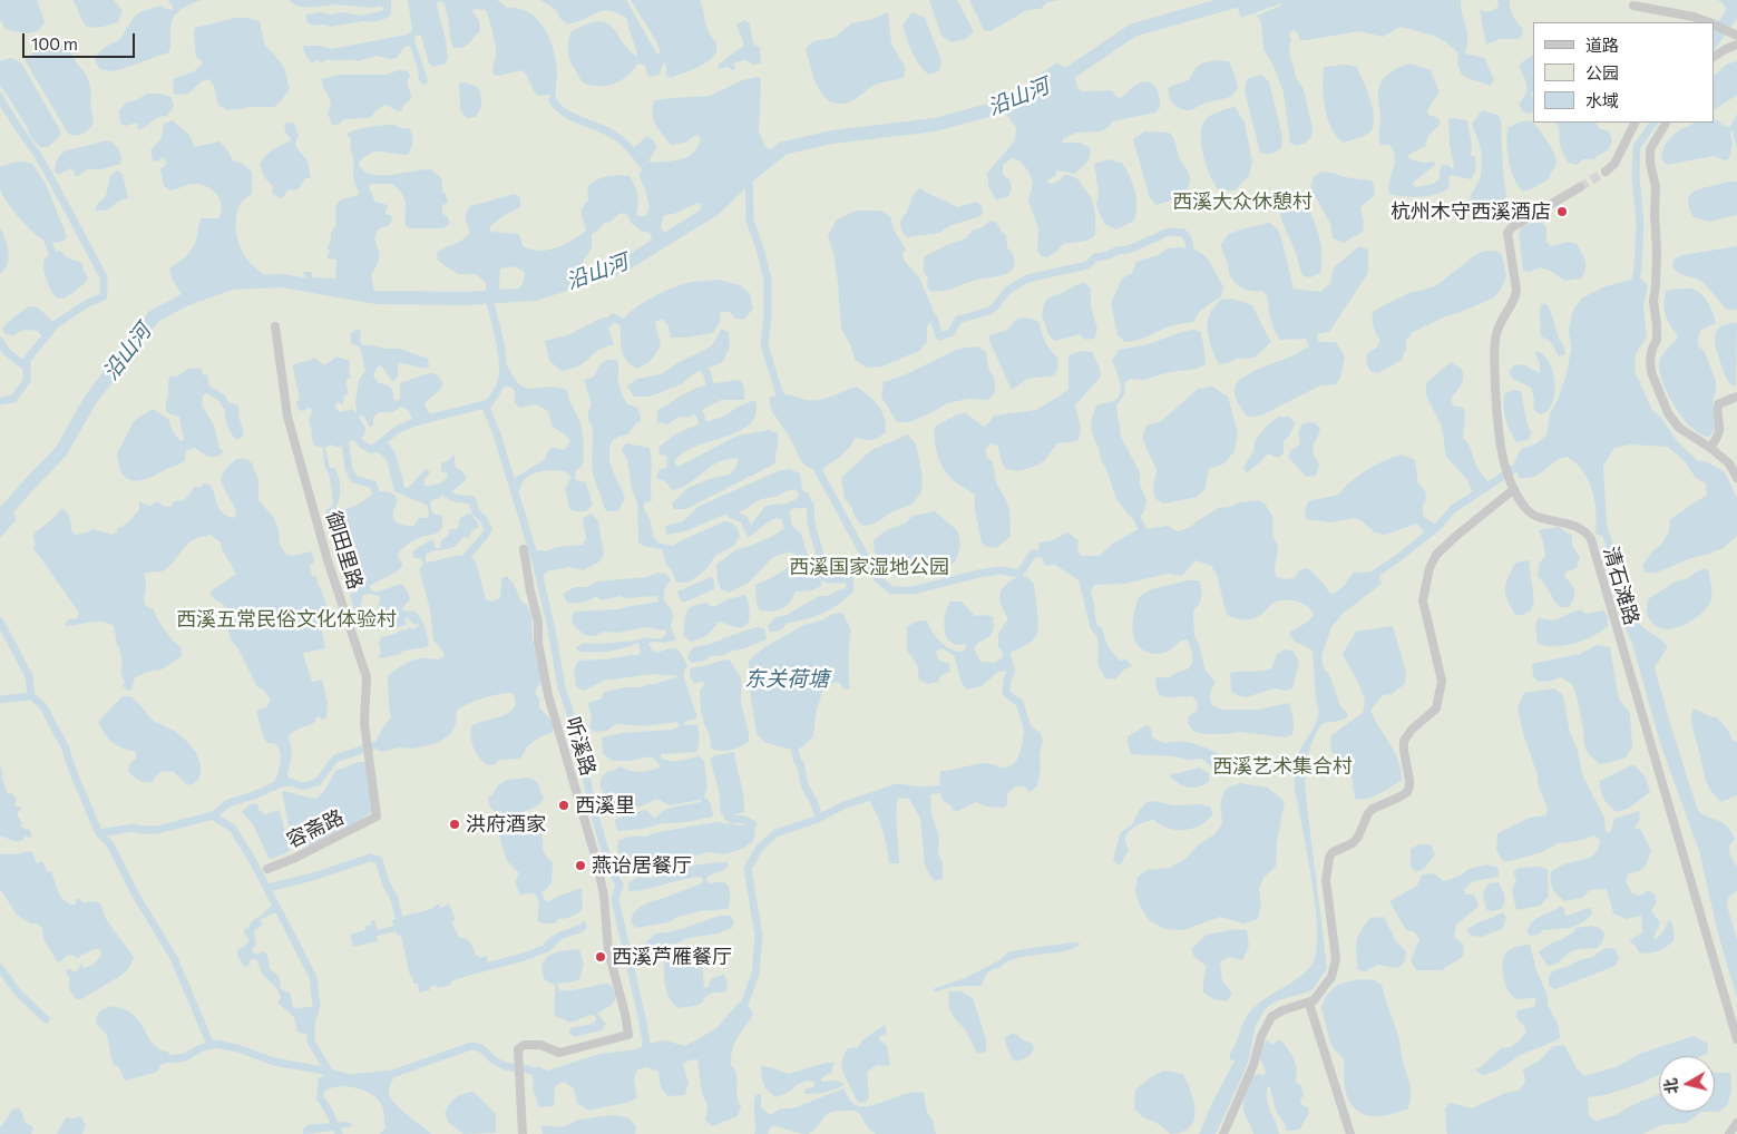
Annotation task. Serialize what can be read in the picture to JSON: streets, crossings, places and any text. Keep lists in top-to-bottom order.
{
  "streets": {
    "street": [
      "御田里路",
      "清石滩路",
      "听溪路",
      "容斋路"
    ]
  },
  "crossings": [
    ["御田里路", "容斋路"]
  ],
  "water": ["沿山河", "东关荷塘"],
  "parks": [
    "西溪大众休憩村",
    "西溪国家湿地公园",
    "西溪五常民俗文化体验村",
    "西溪艺术集合村"
  ],
  "places": [
    "杭州木守西溪酒店",
    "西溪里",
    "洪府酒家",
    "燕诒居餐厅",
    "西溪芦雁餐厅"
  ],
  "legend": ["道路", "公园", "水域"],
  "scale_bar": "100 m",
  "north": "left"
}
